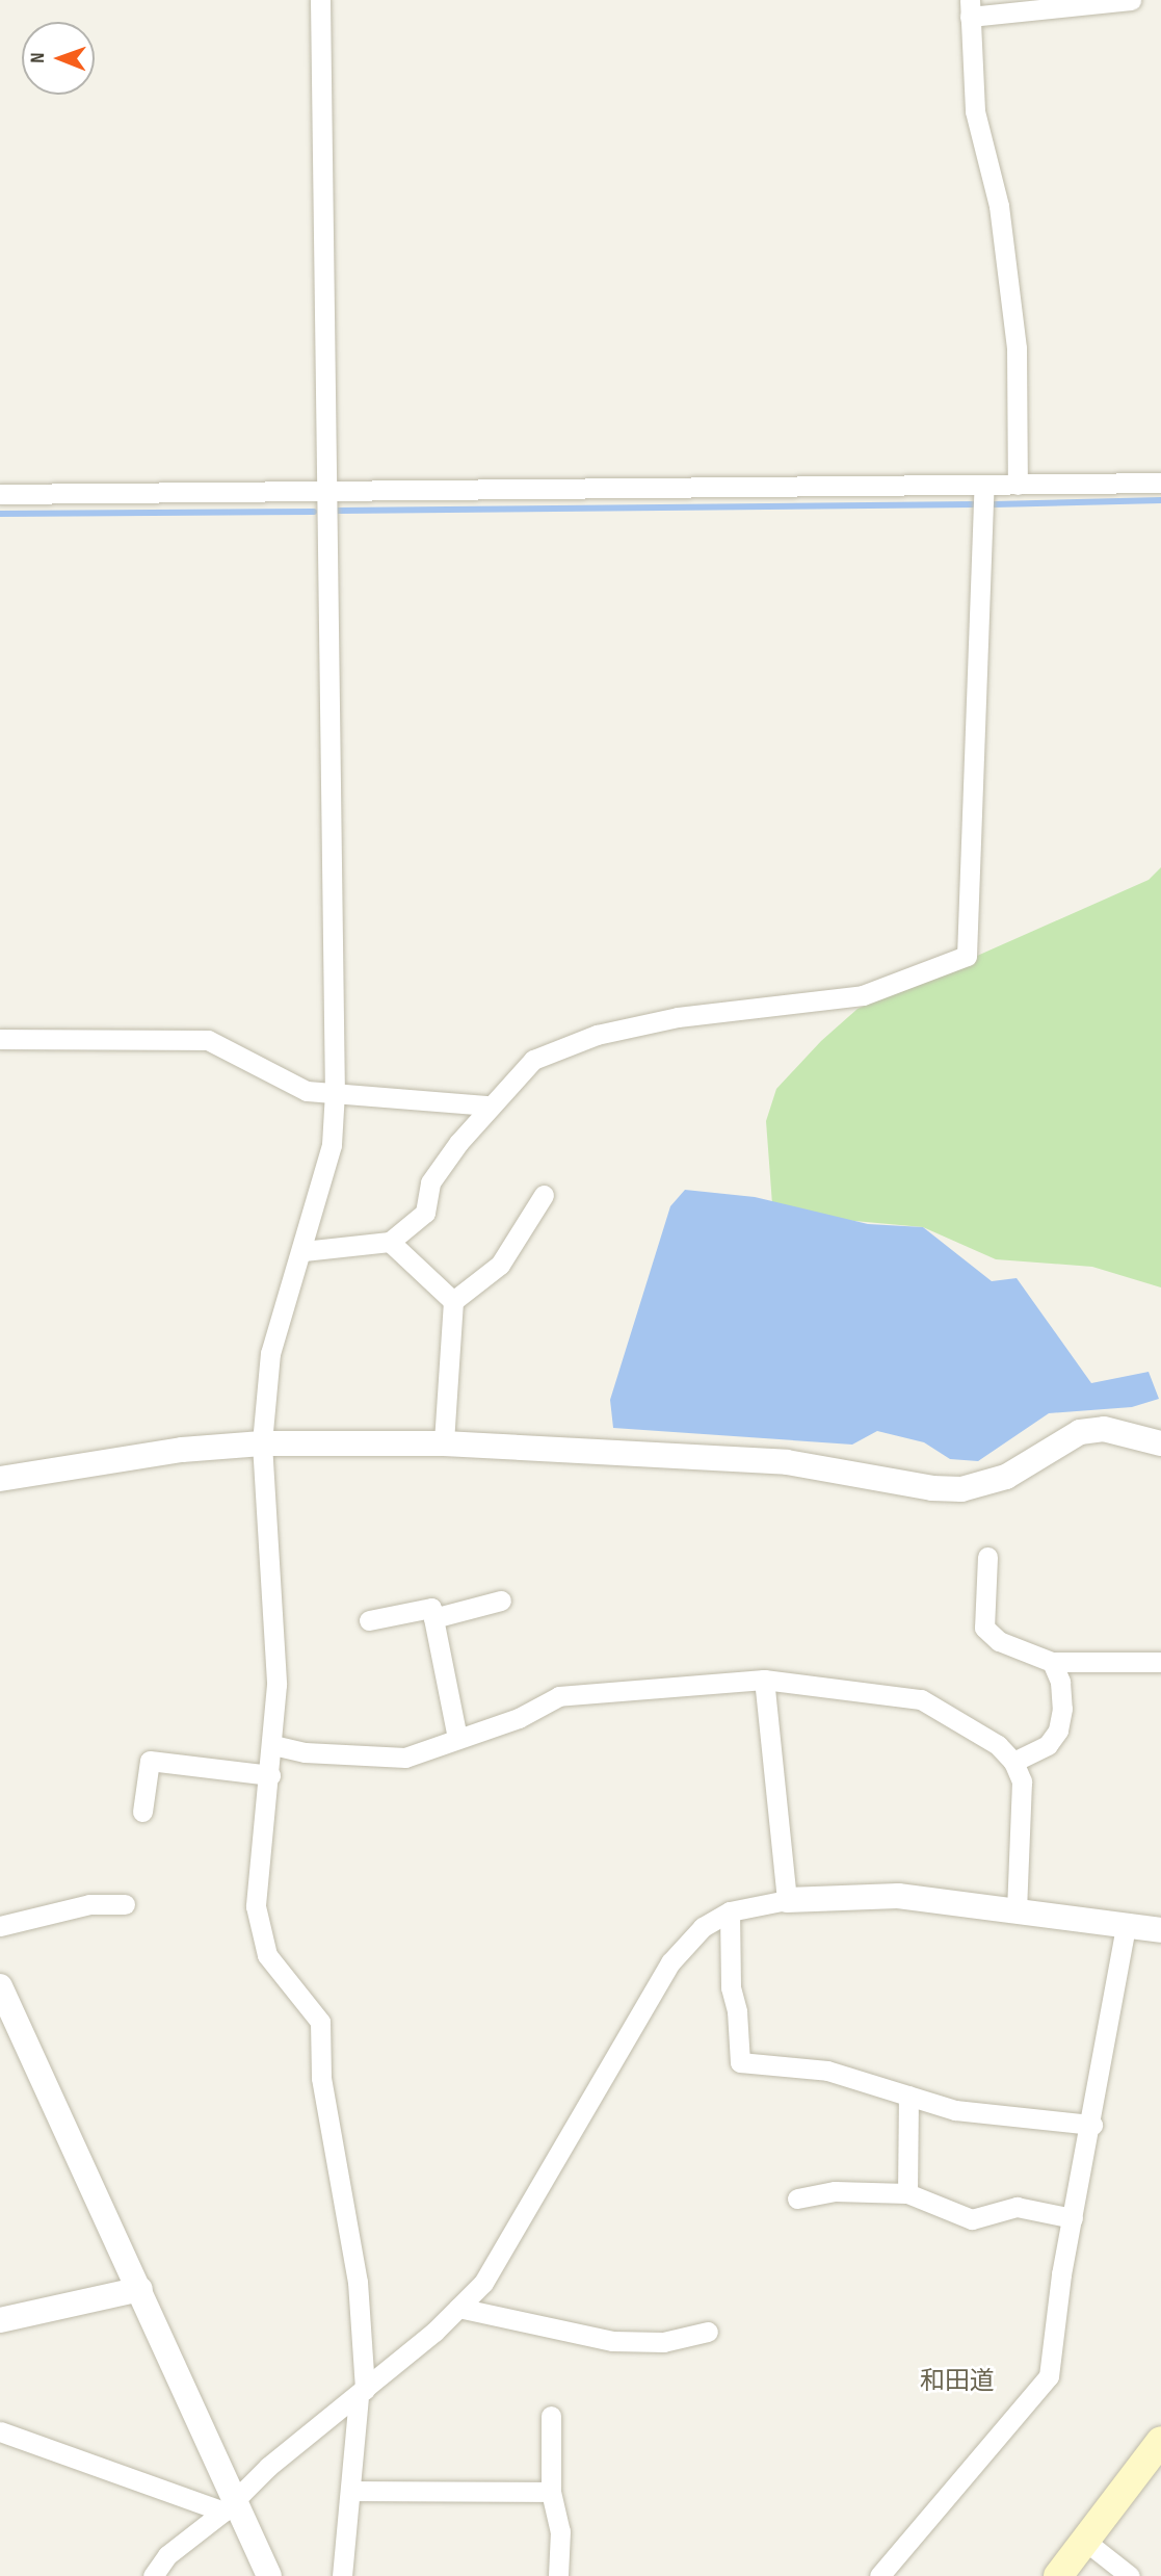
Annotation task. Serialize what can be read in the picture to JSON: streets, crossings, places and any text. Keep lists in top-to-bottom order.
{
  "districts": ["和田道"],
  "north": "left"
}
